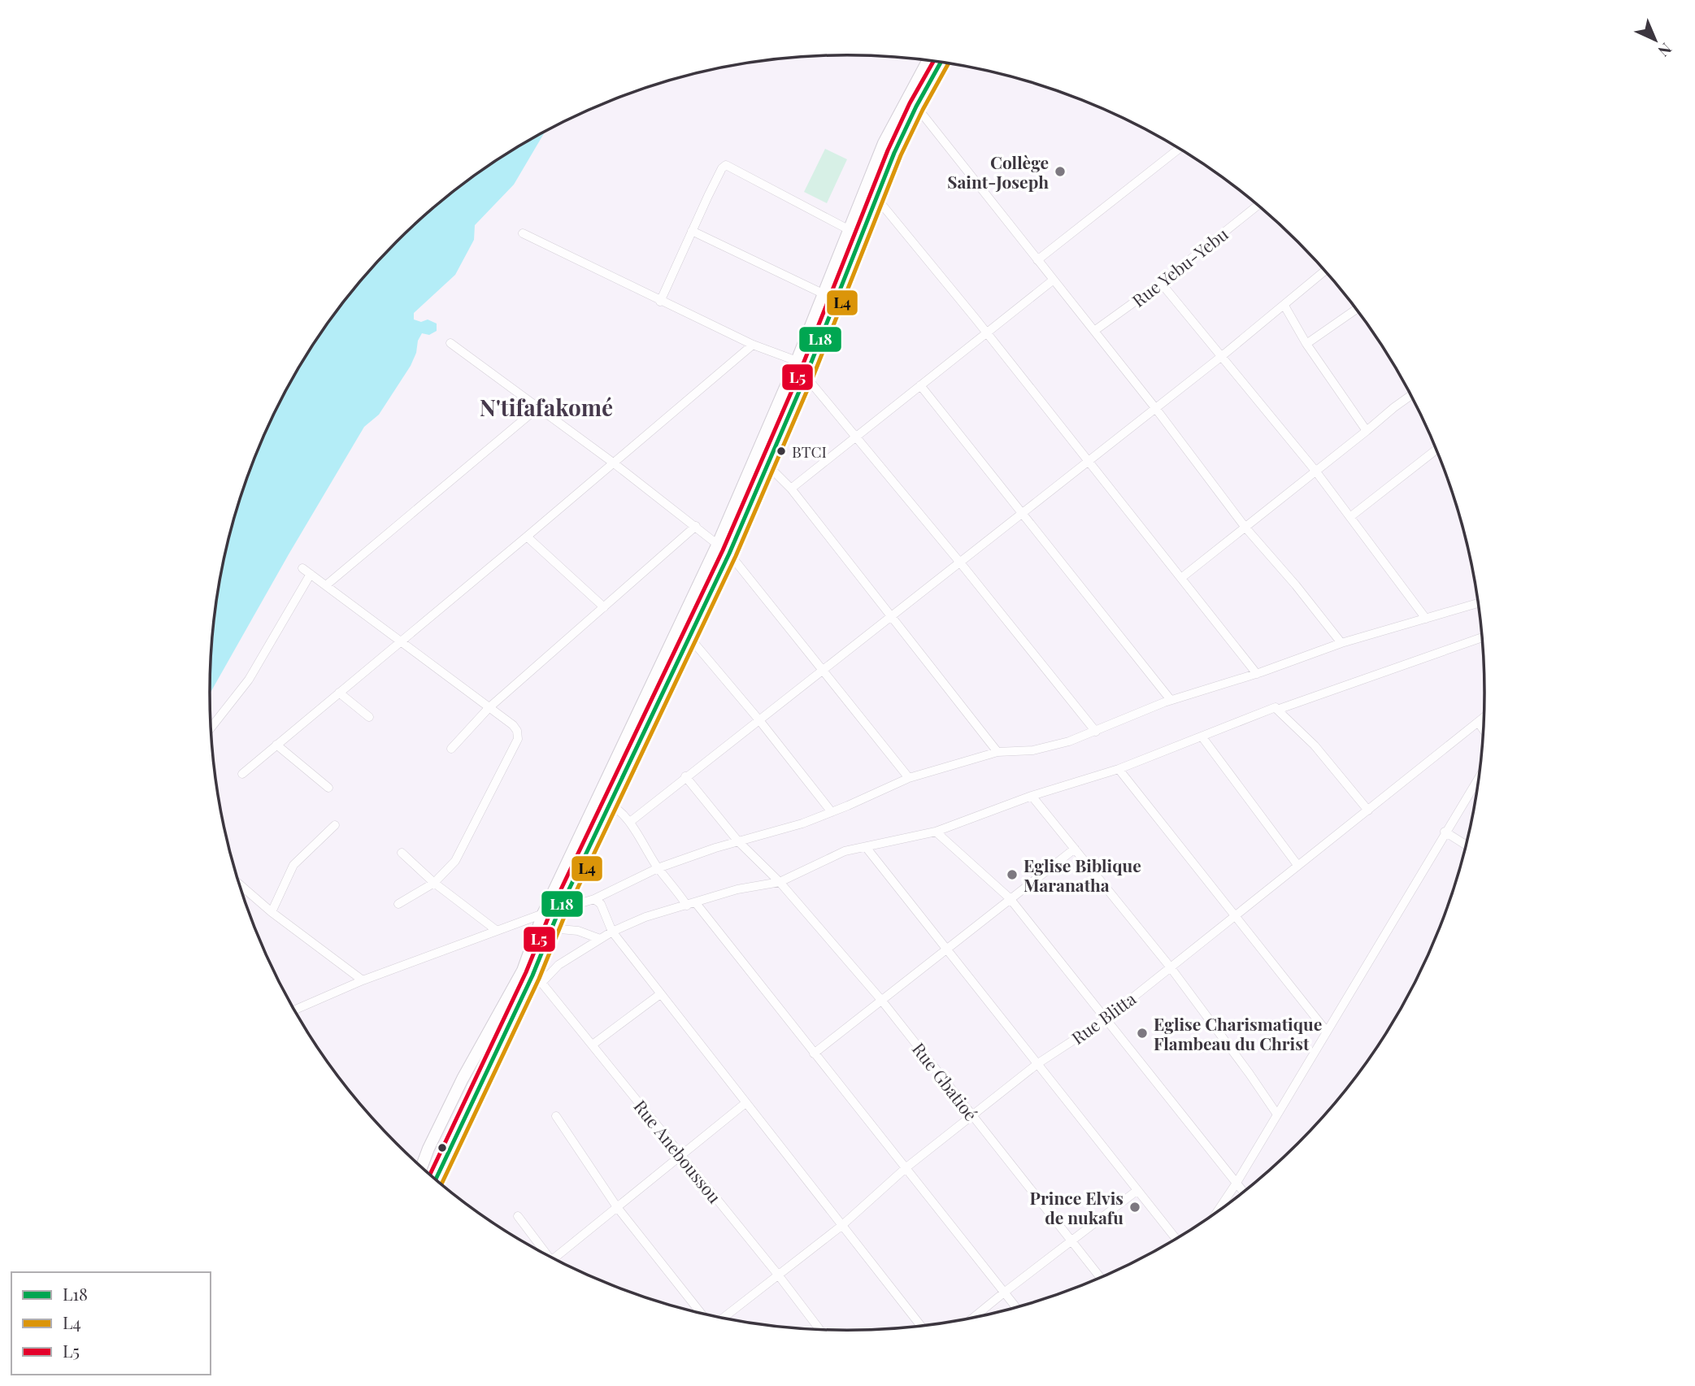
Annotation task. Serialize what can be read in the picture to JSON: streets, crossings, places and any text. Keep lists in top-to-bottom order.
{
  "streets": {
    "street": [
      "Rue Yebu-Yebu",
      "Rue Blitta",
      "Rue Gbatioé",
      "Rue Aneboussou"
    ]
  },
  "crossings": [
    ["Rue Blitta", "Rue Gbatioé"],
    ["Rue Blitta", "Rue Aneboussou"]
  ],
  "districts": ["N'tifafakomé"],
  "places": [
    "Collège Saint-Joseph",
    "BTCI",
    "Eglise Biblique Maranatha",
    "Eglise Charismatique Flambeau du Christ",
    "Prince Elvis de nukafu"
  ],
  "lines": ["transit line L5", "transit line L18", "transit line L4"],
  "legend": ["L18", "L4", "L5"],
  "north": "bottom right"
}
